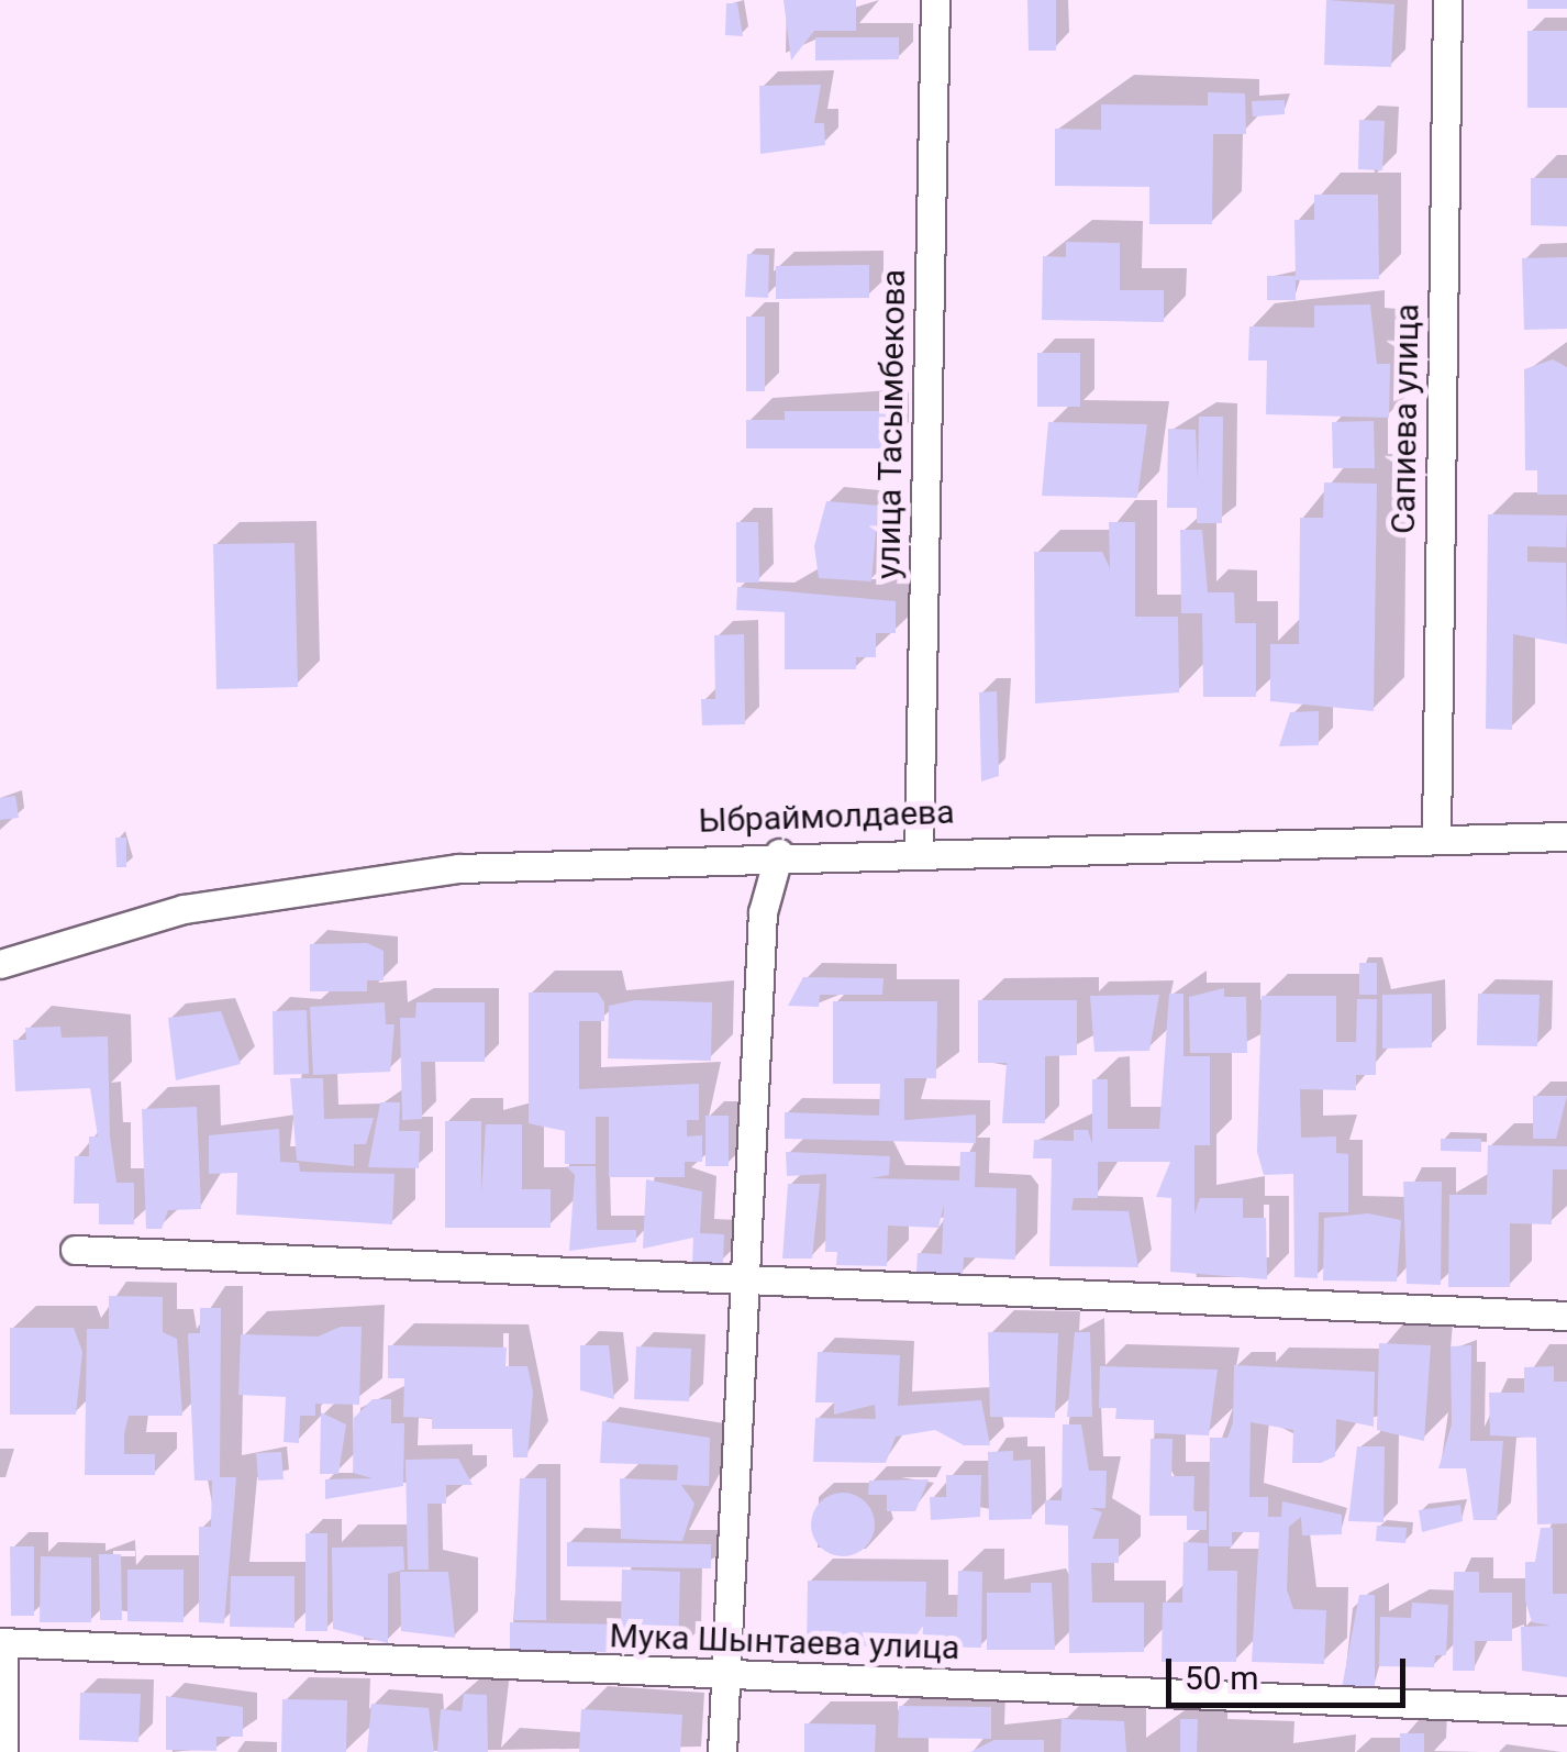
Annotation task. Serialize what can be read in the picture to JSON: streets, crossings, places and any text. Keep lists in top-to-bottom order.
{
  "streets": {
    "street": [
      "Сапиева улица",
      "улица Тасымбекова",
      "Ыбраймолдаева",
      "Мука Шынтаева улица"
    ]
  },
  "crossings": [
    ["Сапиева улица", "Ыбраймолдаева"],
    ["улица Тасымбекова", "Ыбраймолдаева"]
  ],
  "scale_bar": "50 m"
}
